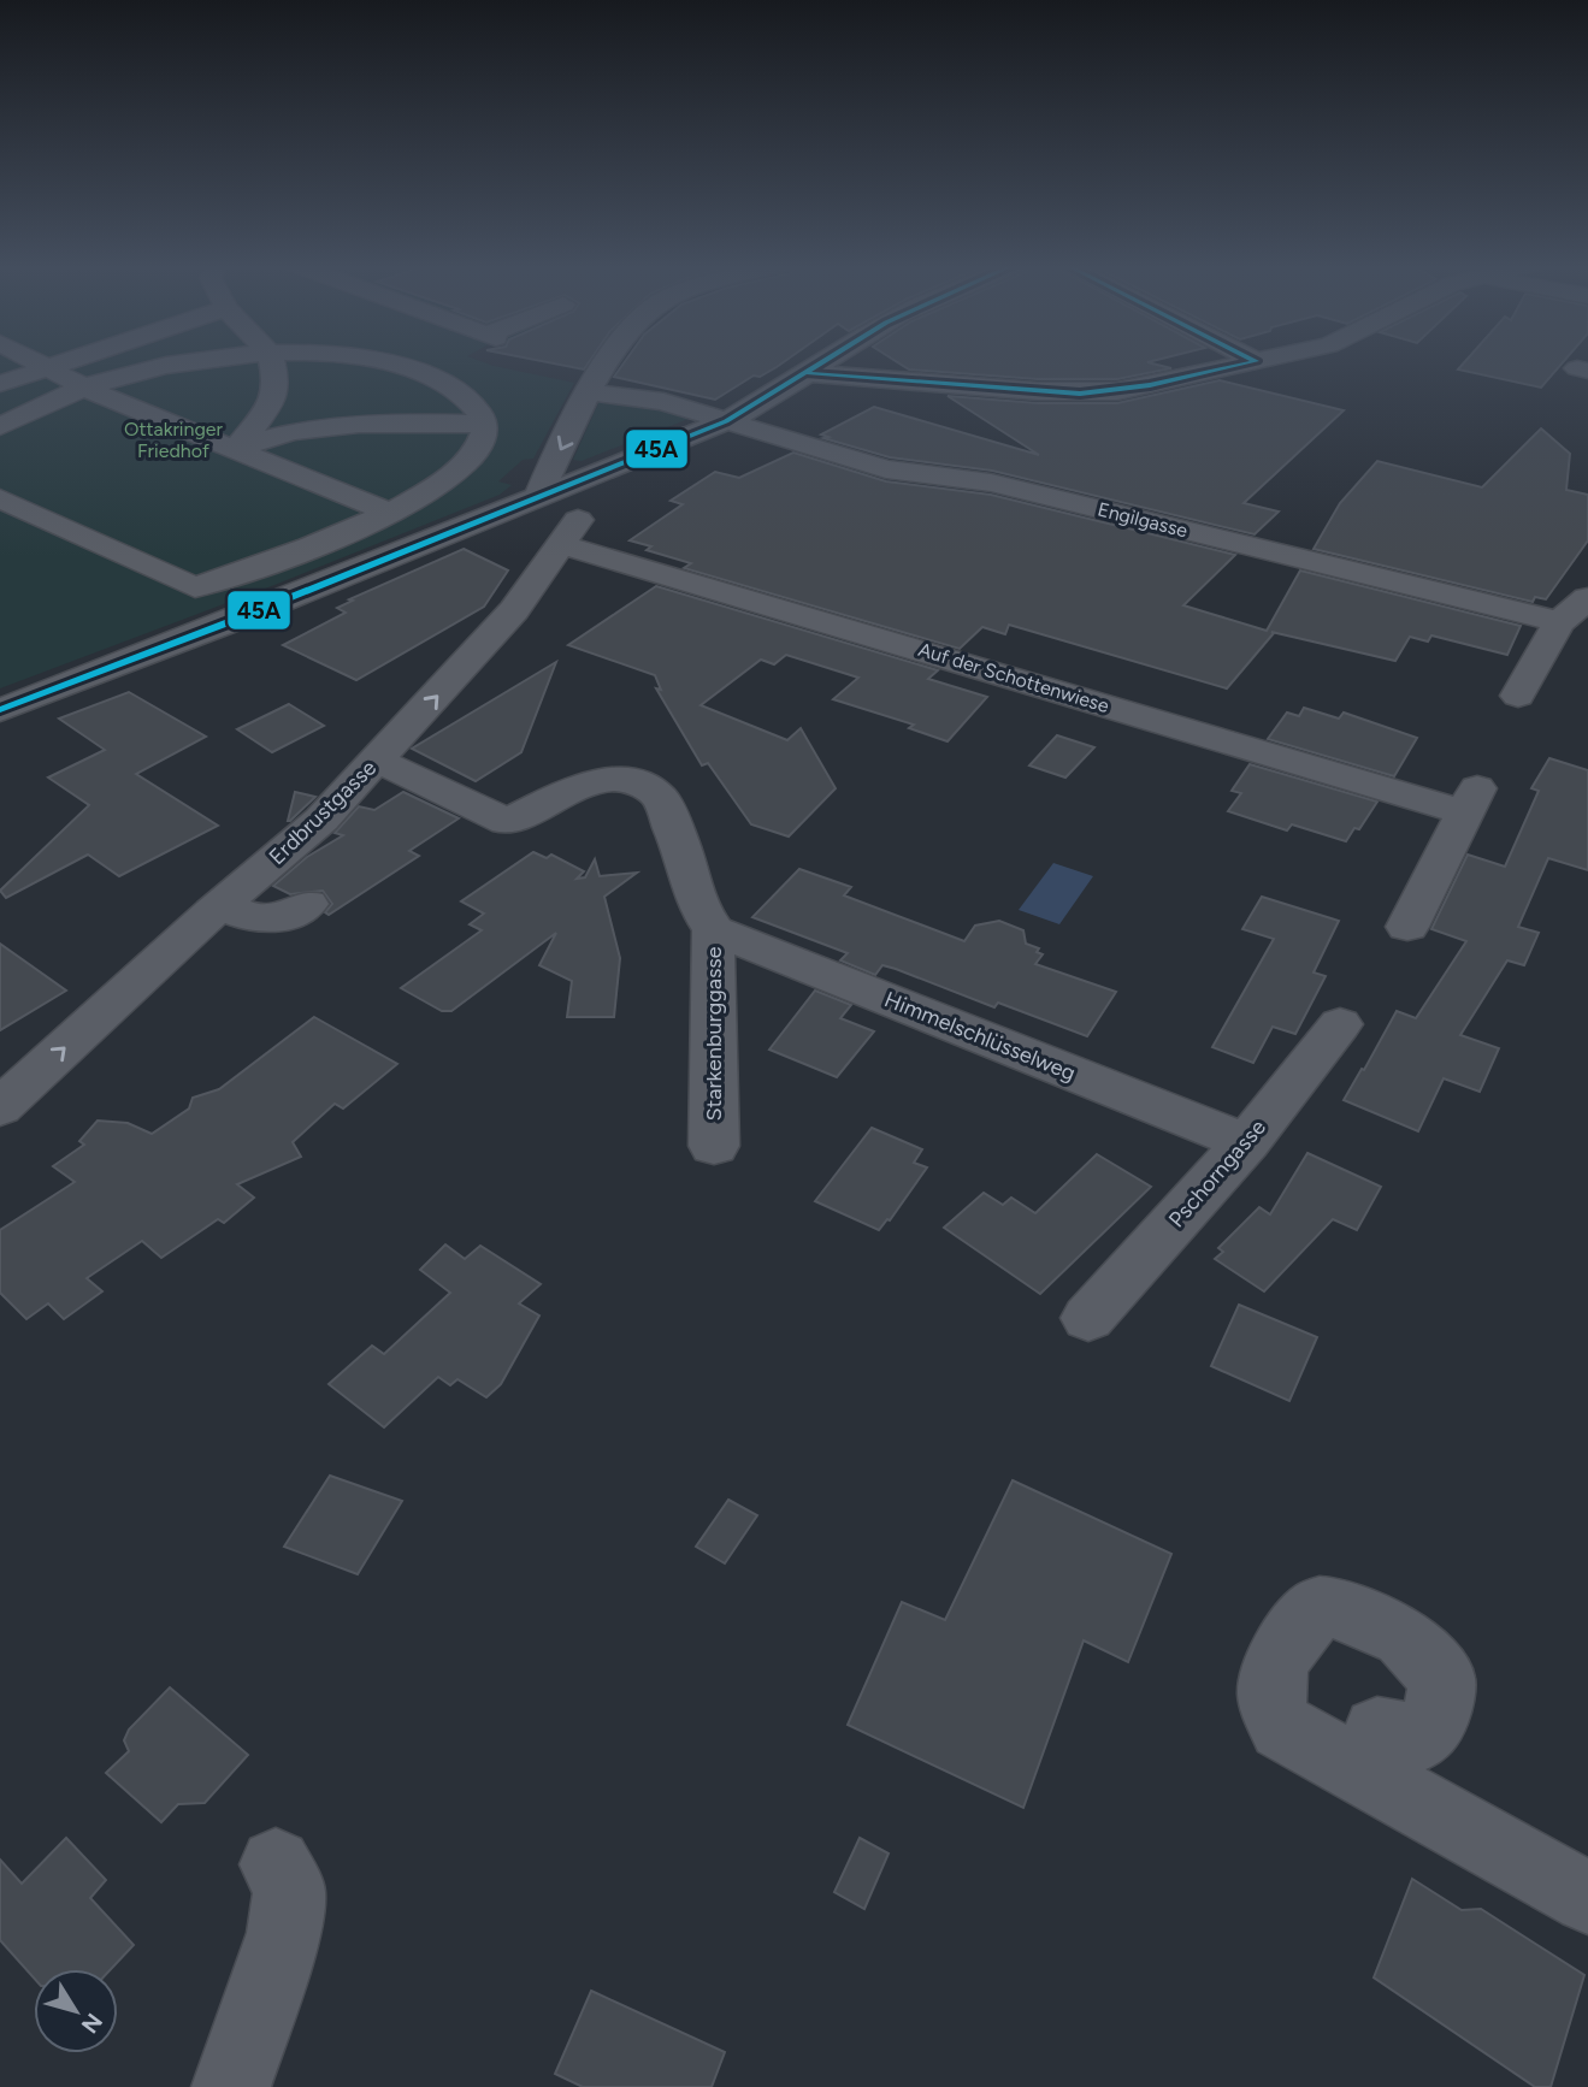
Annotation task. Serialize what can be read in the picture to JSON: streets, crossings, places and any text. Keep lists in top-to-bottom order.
{
  "streets": {
    "street": [
      "Engilgasse",
      "Auf der Schottenwiese",
      "Erdbrustgasse",
      "Starkenburggasse",
      "Himmelschlüsselweg",
      "Pschorngasse"
    ]
  },
  "crossings": [
    ["Auf der Schottenwiese", "Erdbrustgasse"],
    ["Starkenburggasse", "Himmelschlüsselweg"],
    ["Himmelschlüsselweg", "Pschorngasse"]
  ],
  "parks": ["Ottakringer Friedhof"],
  "lines": ["transit line 45A"],
  "north": "bottom right"
}
